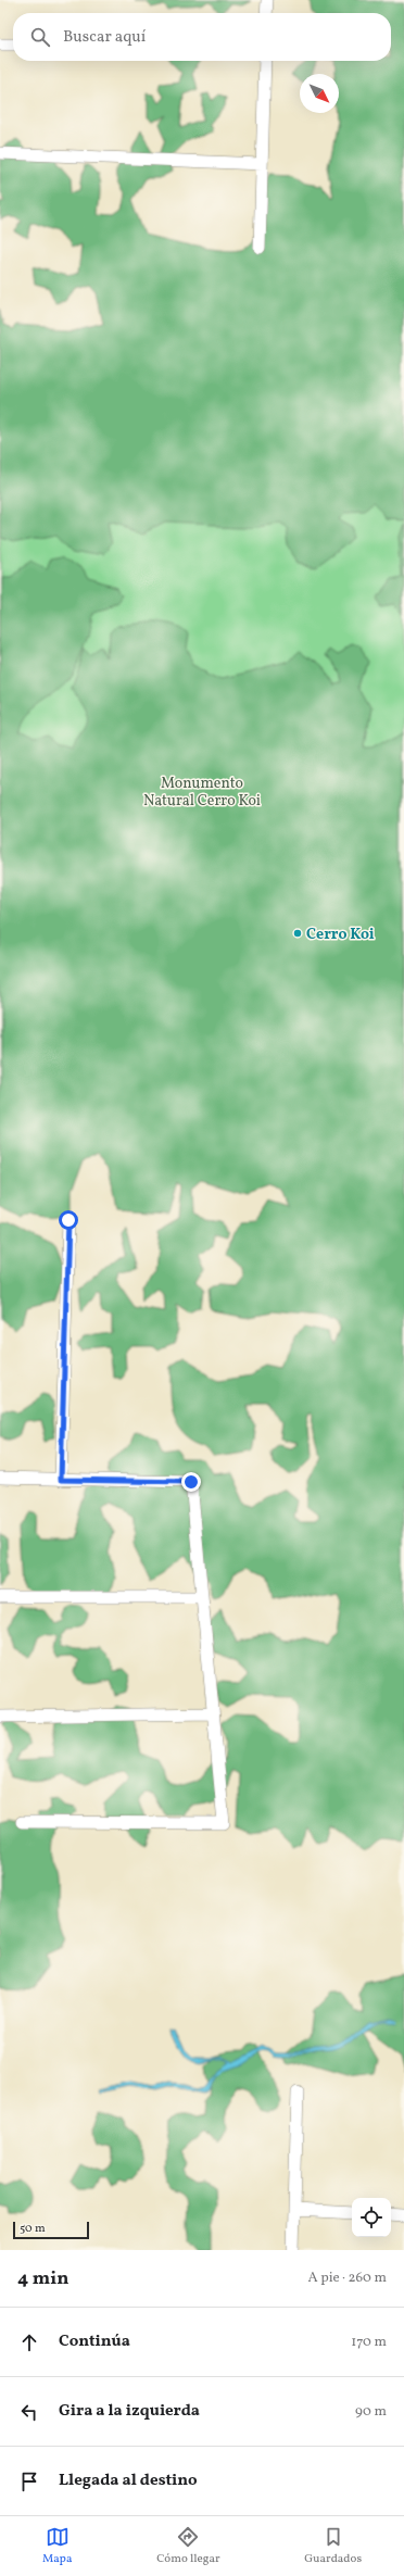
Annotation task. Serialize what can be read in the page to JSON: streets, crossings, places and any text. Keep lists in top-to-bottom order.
{
  "parks": ["Monumento Natural Cerro Koi"],
  "places": ["Cerro Koi"],
  "scale_bar": "50 m",
  "north": "bottom right",
  "page": {
    "search": "Buscar aquí",
    "scale": "50 m",
    "heading": ["4 min", "A pie · 260 m"],
    "list": [
      ["Continúa", "170 m"],
      ["Gira a la izquierda", "90 m"],
      "Llegada al destino"
    ],
    "nav": ["Mapa", "Cómo llegar", "Guardados"]
  }
}
